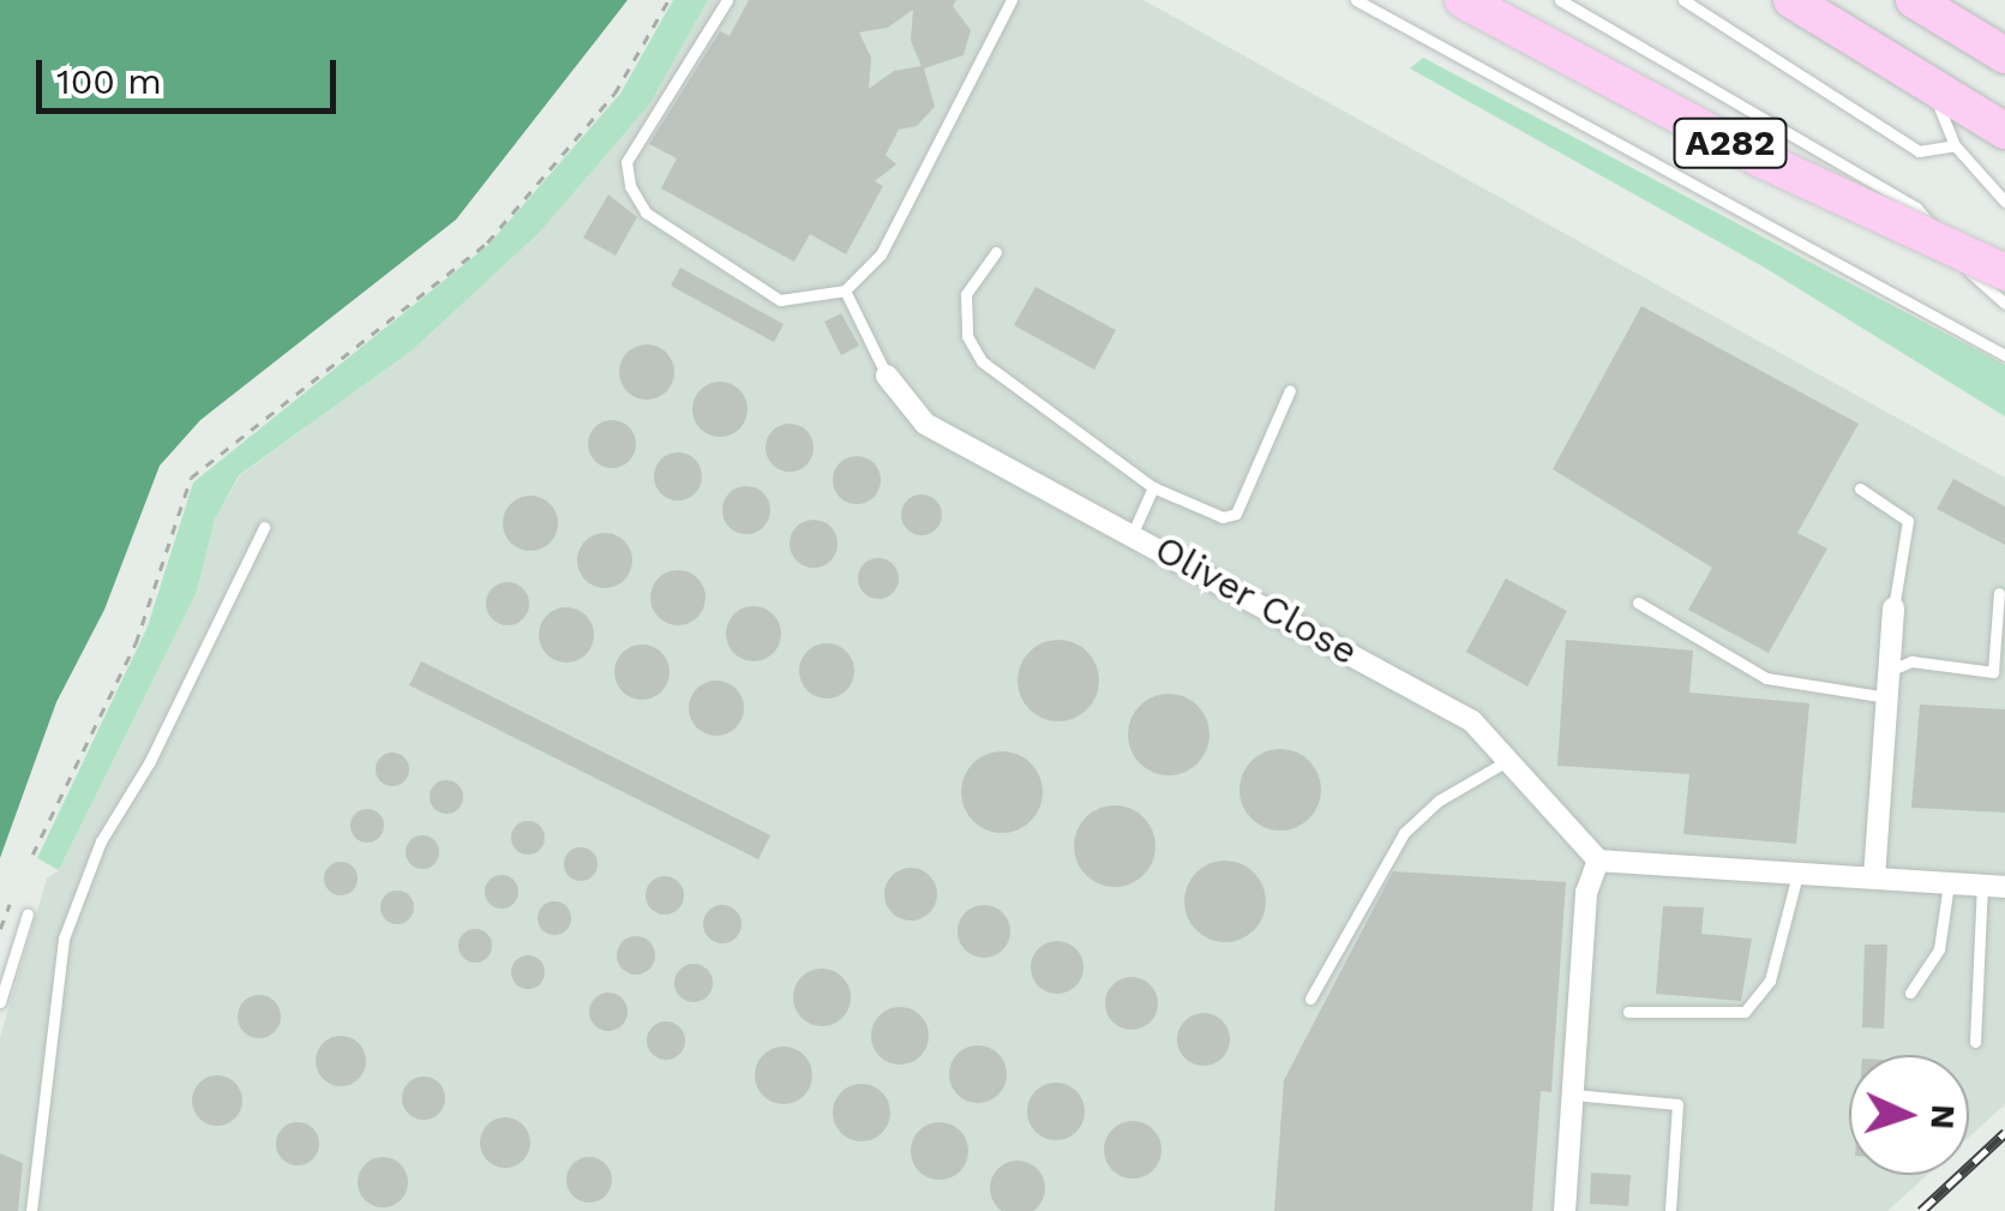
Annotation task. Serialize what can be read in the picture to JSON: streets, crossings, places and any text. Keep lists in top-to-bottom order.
{
  "streets": {
    "highway": ["A282"],
    "street": ["Oliver Close"]
  },
  "scale_bar": "100 m",
  "north": "right"
}
